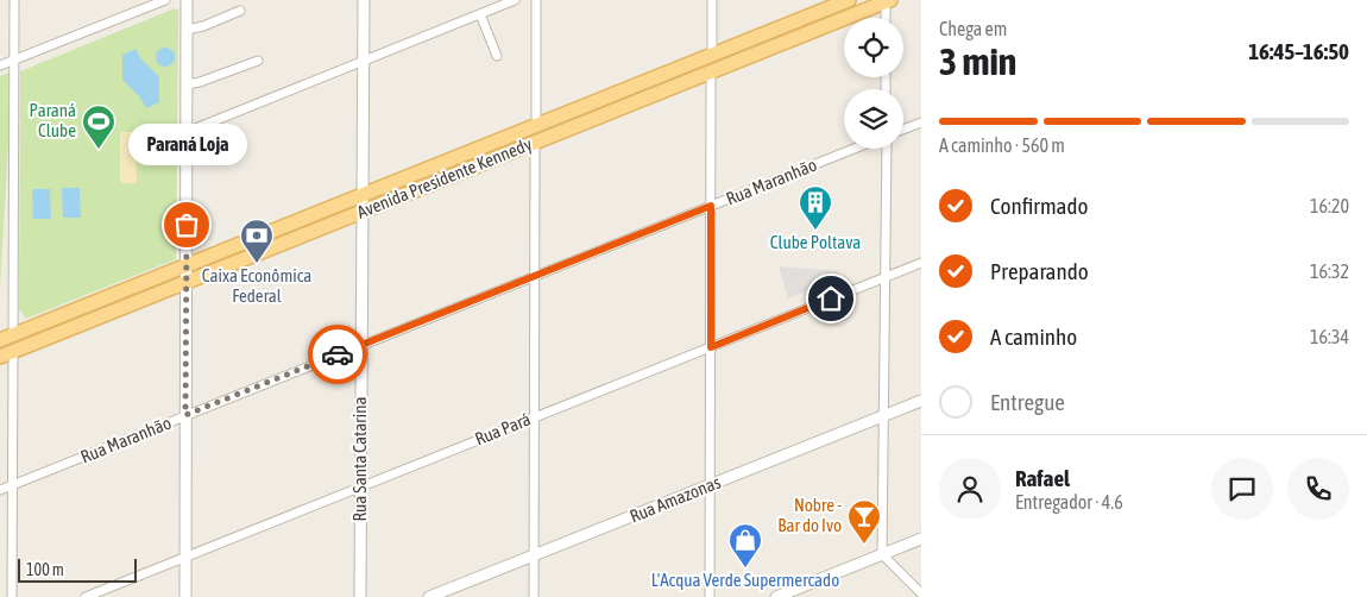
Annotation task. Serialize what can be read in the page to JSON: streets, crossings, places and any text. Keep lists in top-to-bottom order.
{
  "streets": {
    "main road": ["Avenida Presidente Kennedy"],
    "street": [
      "Rua Maranhão",
      "Rua Pará",
      "Rua Santa Catarina",
      "Rua Amazonas"
    ]
  },
  "crossings": [
    ["Avenida Presidente Kennedy", "Rua Santa Catarina"],
    ["Rua Maranhão", "Rua Santa Catarina"],
    ["Rua Pará", "Rua Santa Catarina"]
  ],
  "places": {
    "sports": ["Paraná Clube"],
    "other": ["Paraná Loja"],
    "building": ["Clube Poltava"],
    "bank": ["Caixa Econômica Federal"],
    "bar": ["Nobre - Bar do Ivo"],
    "shop": ["L'Acqua Verde Supermercado"]
  },
  "scale_bar": "100 m",
  "page": {
    "heading": ["3 min", "Chega em", "16:45–16:50"],
    "panel": ["Rafael", "Entregador · 4.6"],
    "bar": "A caminho · 560 m",
    "bubble": "Paraná Loja",
    "list": [
      ["Confirmado", "16:20"],
      ["Preparando", "16:32"],
      ["A caminho", "16:34"],
      "Entregue"
    ],
    "scale": "100 m"
  }
}
